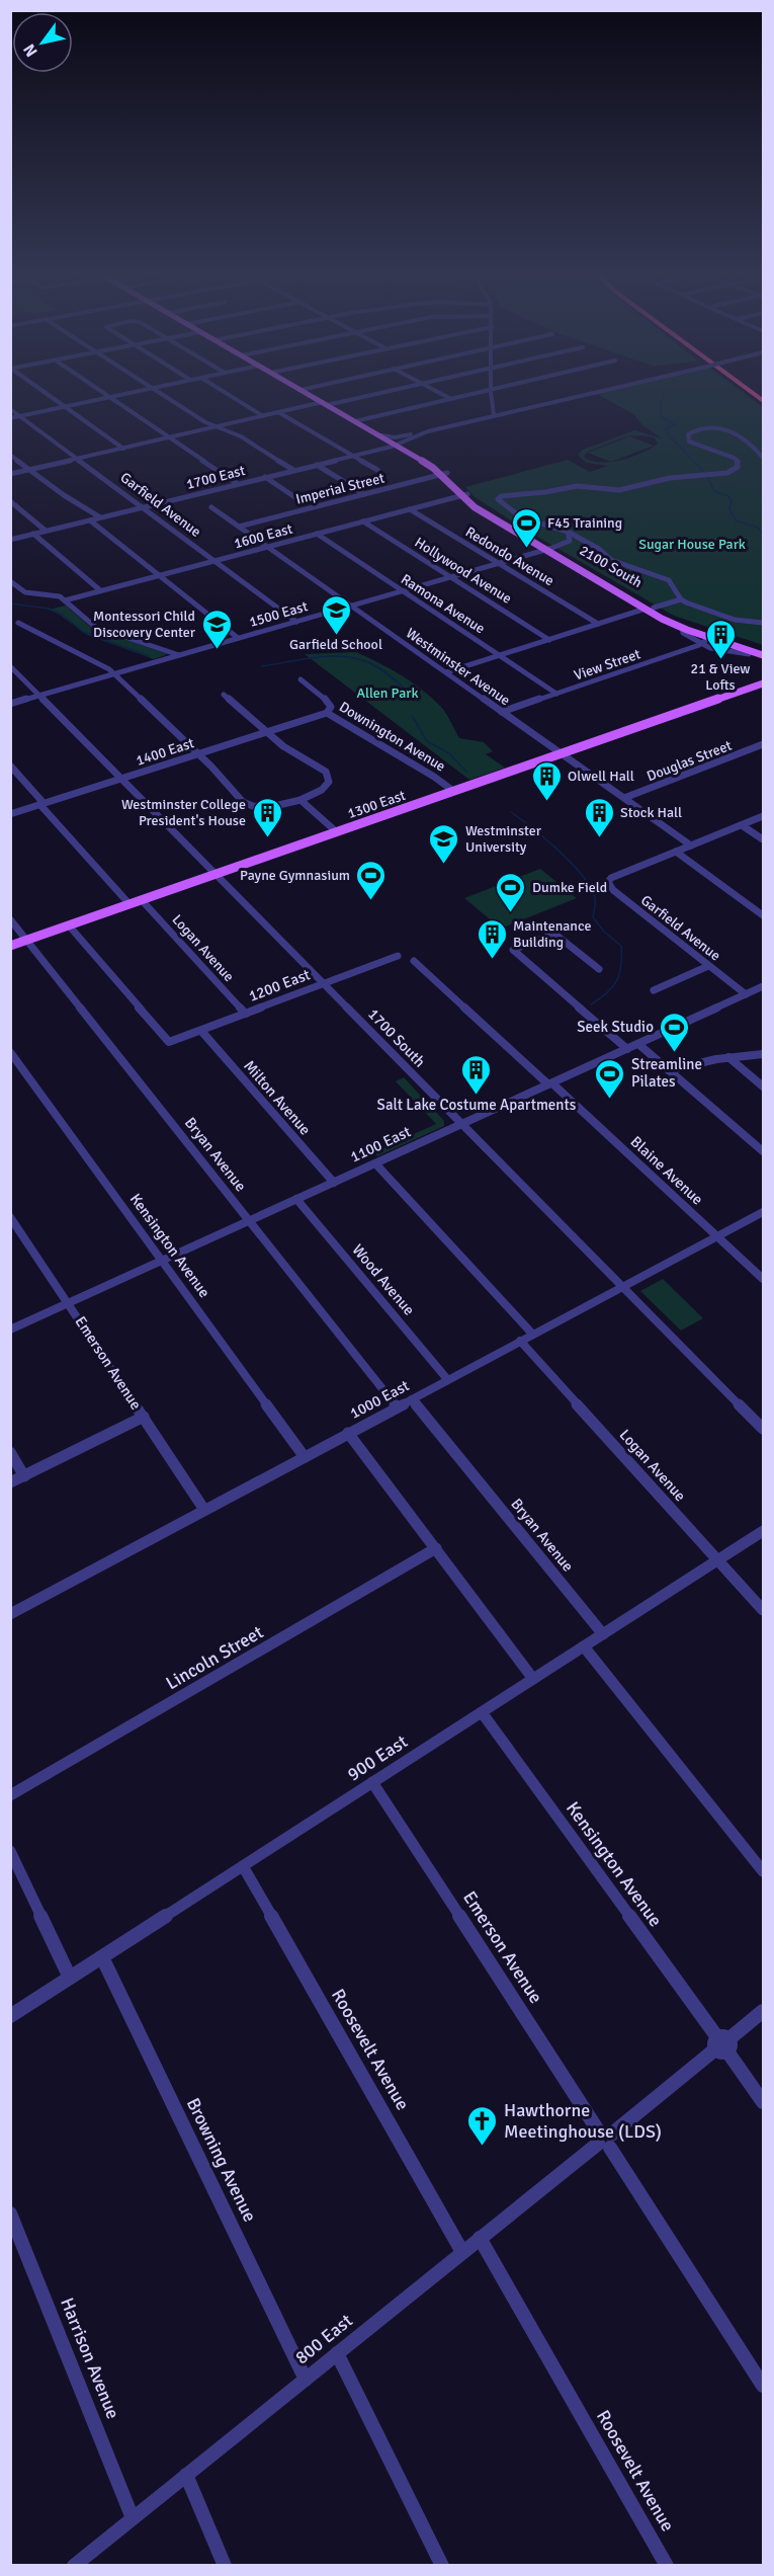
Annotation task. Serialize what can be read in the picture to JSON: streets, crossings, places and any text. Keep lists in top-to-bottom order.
{
  "streets": {
    "main road": ["2100 South", "1300 East"],
    "street": [
      "1700 East",
      "Imperial Street",
      "Garfield Avenue",
      "1600 East",
      "Redondo Avenue",
      "Hollywood Avenue",
      "Ramona Avenue",
      "1500 East",
      "View Street",
      "Westminster Avenue",
      "Downington Avenue",
      "1400 East",
      "Douglas Street",
      "Logan Avenue",
      "1200 East",
      "1700 South",
      "Milton Avenue",
      "1100 East",
      "Bryan Avenue",
      "Blaine Avenue",
      "Kensington Avenue",
      "Wood Avenue",
      "Emerson Avenue",
      "1000 East",
      "Lincoln Street",
      "900 East",
      "Roosevelt Avenue",
      "Browning Avenue",
      "800 East",
      "Harrison Avenue"
    ]
  },
  "crossings": [
    ["1700 East", "Garfield Avenue"],
    ["1700 East", "2100 South"],
    ["Imperial Street", "2100 South"],
    ["Imperial Street", "Westminster Avenue"],
    ["Garfield Avenue", "1600 East"],
    ["Garfield Avenue", "1500 East"],
    ["Garfield Avenue", "1100 East"],
    ["1600 East", "Redondo Avenue"],
    ["1600 East", "2100 South"],
    ["1600 East", "Hollywood Avenue"],
    ["1600 East", "Ramona Avenue"],
    ["1600 East", "Westminster Avenue"],
    ["Redondo Avenue", "1500 East"],
    ["2100 South", "1500 East"],
    ["2100 South", "View Street"],
    ["Hollywood Avenue", "1500 East"],
    ["Ramona Avenue", "1500 East"],
    ["Ramona Avenue", "View Street"],
    ["1500 East", "Westminster Avenue"],
    ["1500 East", "1700 South"],
    ["View Street", "Westminster Avenue"],
    ["Westminster Avenue", "Douglas Street"],
    ["Westminster Avenue", "1300 East"],
    ["Downington Avenue", "1400 East"],
    ["Downington Avenue", "1300 East"],
    ["1400 East", "1700 South"],
    ["1300 East", "Logan Avenue"],
    ["1300 East", "1200 East"],
    ["1300 East", "1700 South"],
    ["1300 East", "Bryan Avenue"],
    ["Logan Avenue", "1200 East"],
    ["Logan Avenue", "1000 East"],
    ["Logan Avenue", "900 East"],
    ["1200 East", "1700 South"],
    ["1200 East", "Milton Avenue"],
    ["1700 South", "1100 East"],
    ["1700 South", "1000 East"],
    ["Milton Avenue", "1100 East"],
    ["1100 East", "Bryan Avenue"],
    ["1100 East", "Blaine Avenue"],
    ["1100 East", "Kensington Avenue"],
    ["1100 East", "Wood Avenue"],
    ["1100 East", "Emerson Avenue"],
    ["Bryan Avenue", "1000 East"],
    ["Bryan Avenue", "900 East"],
    ["Blaine Avenue", "1000 East"],
    ["Kensington Avenue", "1000 East"],
    ["Kensington Avenue", "900 East"],
    ["Kensington Avenue", "800 East"],
    ["Wood Avenue", "1000 East"],
    ["Emerson Avenue", "1000 East"],
    ["Emerson Avenue", "900 East"],
    ["Emerson Avenue", "800 East"],
    ["900 East", "Roosevelt Avenue"],
    ["900 East", "Browning Avenue"],
    ["Roosevelt Avenue", "800 East"],
    ["Browning Avenue", "800 East"],
    ["800 East", "Harrison Avenue"]
  ],
  "parks": ["Sugar House Park", "Allen Park"],
  "places": {
    "sports": [
      "F45 Training",
      "Payne Gymnasium",
      "Dumke Field",
      "Seek Studio",
      "Streamline Pilates"
    ],
    "school or university": ["Garfield School", "Montessori Child Discovery Center", "Westminster University"],
    "building": [
      "21 & View Lofts",
      "Olwell Hall",
      "Westminster College President's House",
      "Stock Hall",
      "Maintenance Building",
      "Salt Lake Costume Apartments"
    ],
    "church": ["Hawthorne Meetinghouse (LDS)"]
  },
  "north": "bottom left"
}
